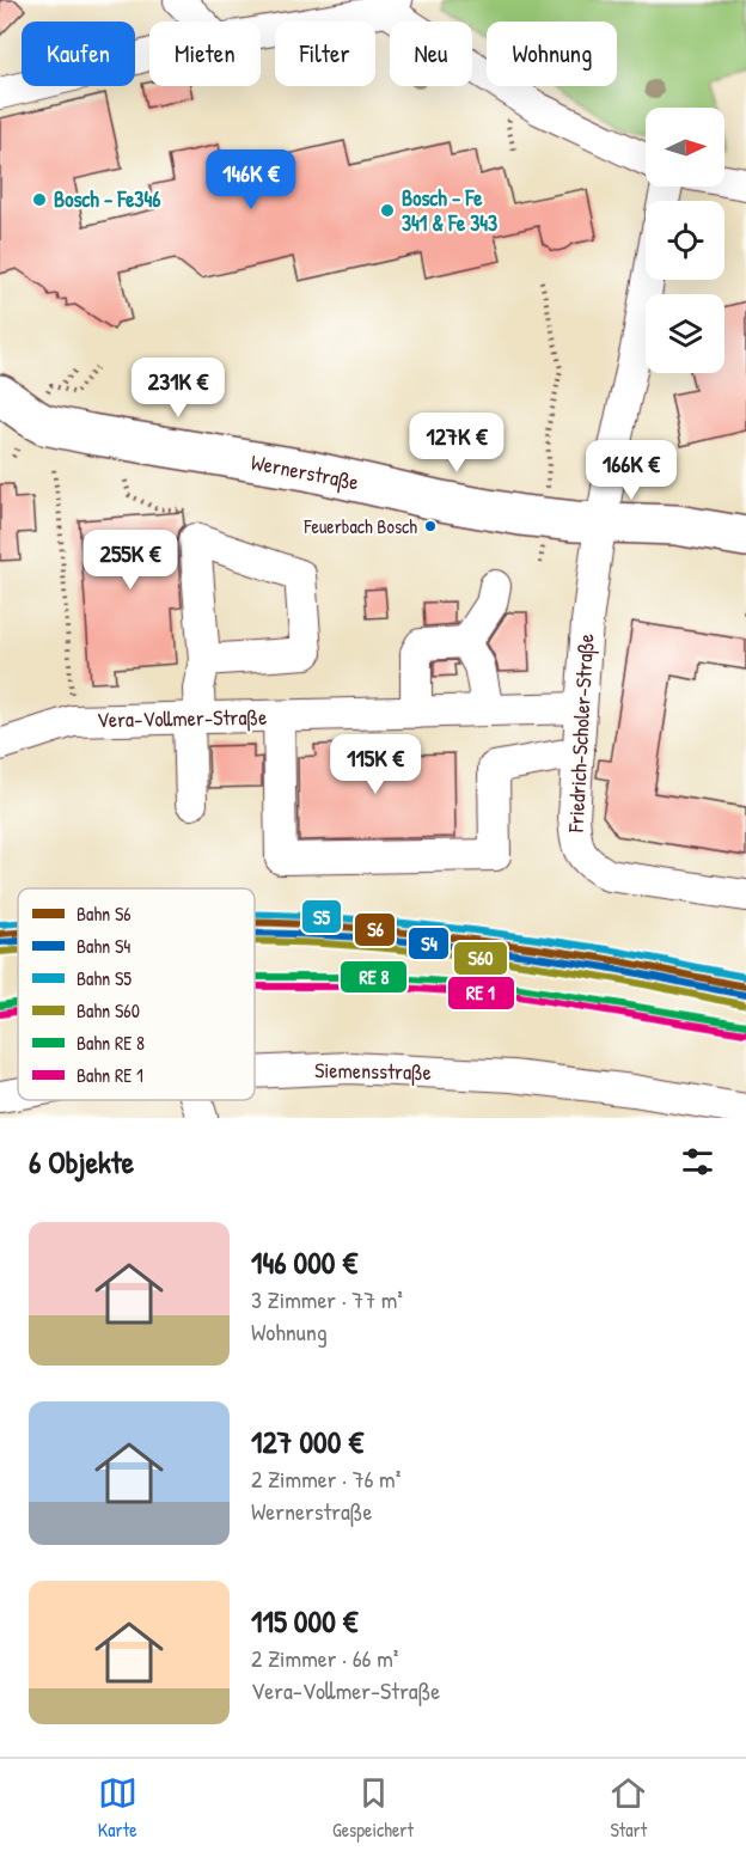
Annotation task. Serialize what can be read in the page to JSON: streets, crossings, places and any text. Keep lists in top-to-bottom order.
{
  "streets": {
    "main road": ["Wernerstraße"],
    "street": ["Vera-Vollmer-Straße", "Friedrich-Scholer-Straße", "Siemensstraße"]
  },
  "crossings": [
    ["Wernerstraße", "Friedrich-Scholer-Straße"],
    ["Vera-Vollmer-Straße", "Friedrich-Scholer-Straße"]
  ],
  "places": ["Bosch - Fe346", "Bosch - Fe 341 & Fe 343", "Feuerbach Bosch"],
  "lines": [
    "rail line S5",
    "rail line S6",
    "rail line S4",
    "rail line S60"
  ],
  "legend": [
    "Bahn S6",
    "Bahn S4",
    "Bahn S5",
    "Bahn S60",
    "Bahn RE 8",
    "Bahn RE 1"
  ],
  "north": "right",
  "page": {
    "chip": [
      "Kaufen",
      "Mieten",
      "Filter",
      "Neu",
      "Wohnung"
    ],
    "price": [
      "146K €",
      "231K €",
      "127K €",
      "166K €",
      "255K €",
      "115K €"
    ],
    "heading": "6 Objekte",
    "list": [
      {
        "name": "146 000 €",
        "note": "3 Zimmer · 77 m² · Wohnung"
      },
      {
        "name": "127 000 €",
        "note": "2 Zimmer · 76 m² · Wernerstraße"
      },
      {
        "name": "115 000 €",
        "note": "2 Zimmer · 66 m² · Vera-Vollmer-Straße"
      }
    ],
    "tabs": ["Karte", "Gespeichert", "Start"]
  }
}
